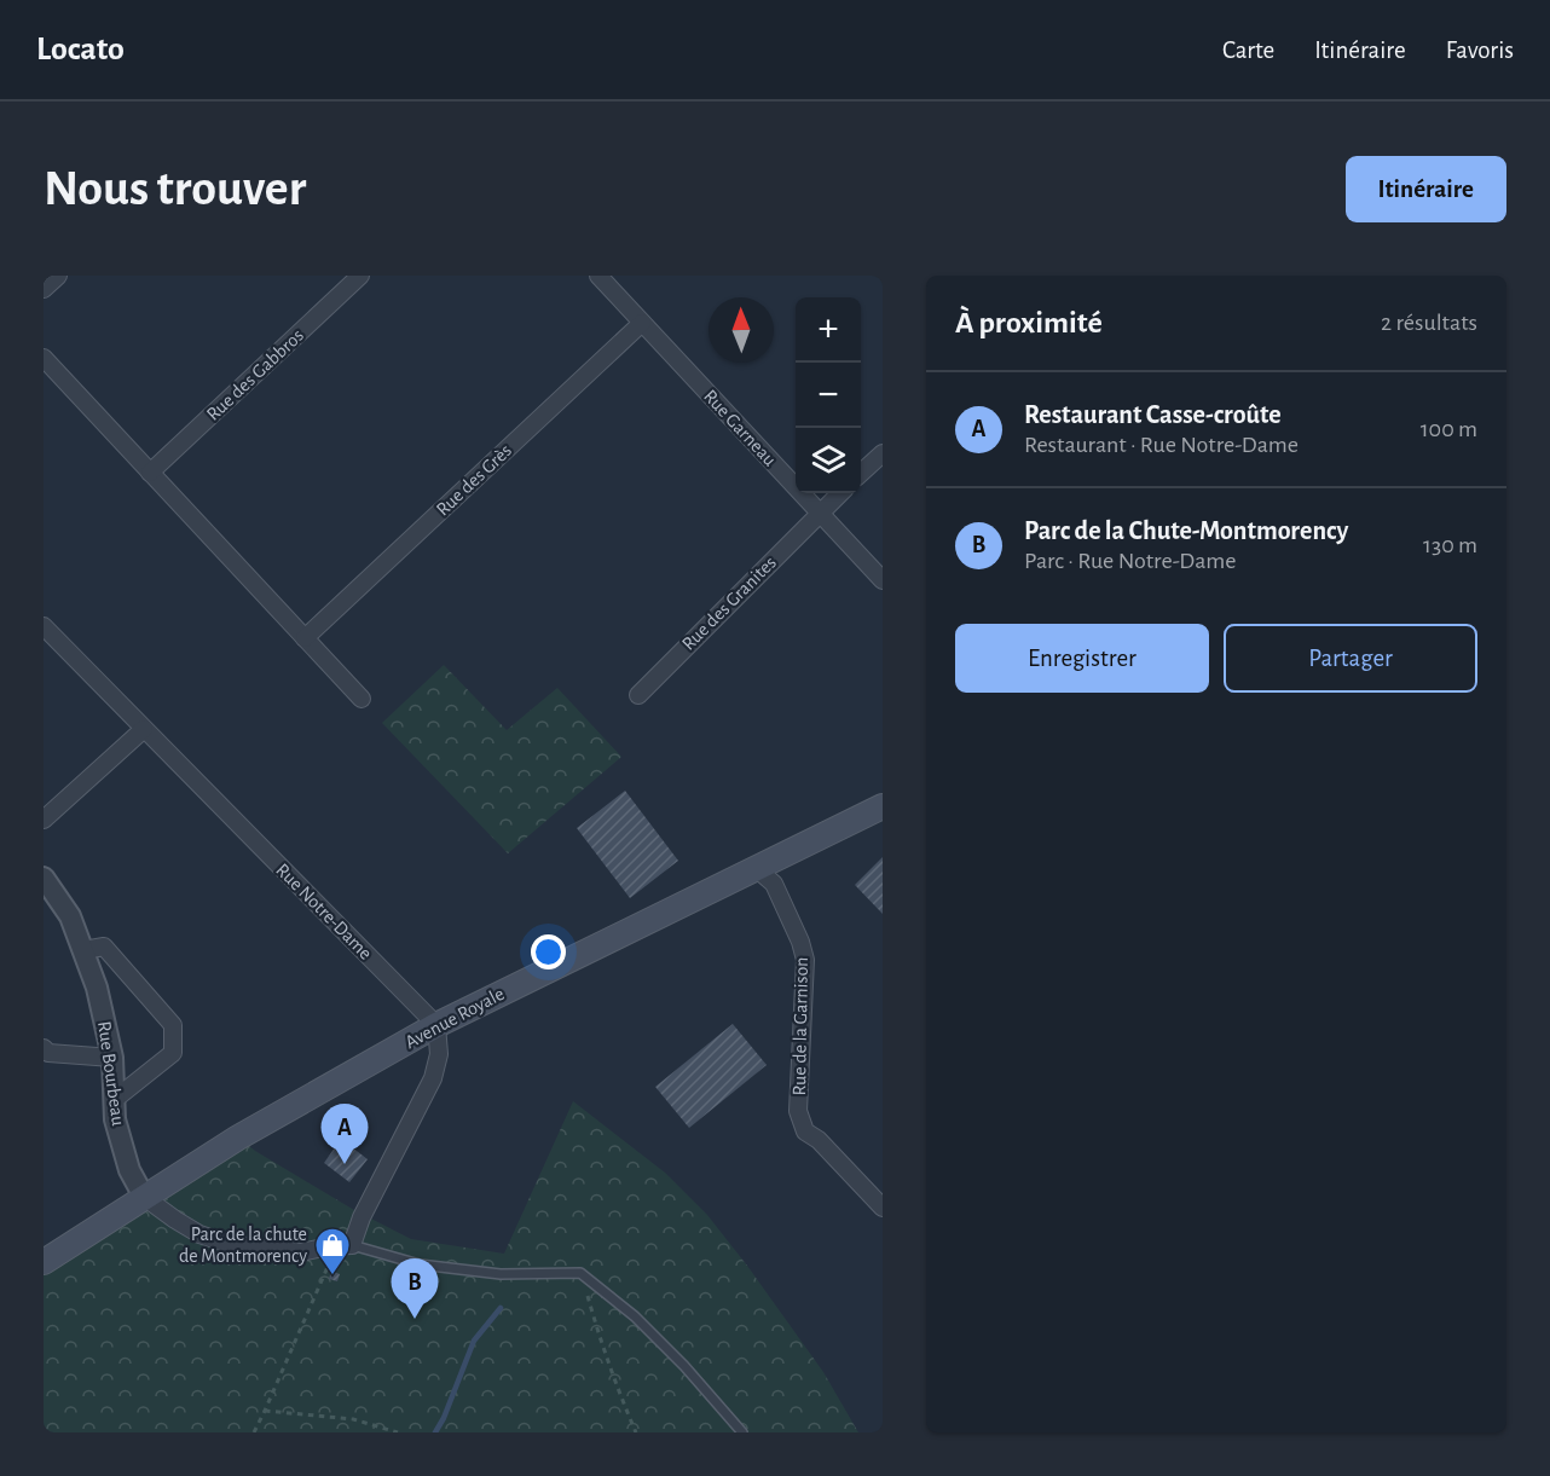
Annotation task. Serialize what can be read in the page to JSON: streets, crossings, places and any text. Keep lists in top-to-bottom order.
{
  "streets": {
    "main road": ["Avenue Royale"],
    "street": [
      "Rue des Gabbros",
      "Rue Garneau",
      "Rue des Grès",
      "Rue des Granites",
      "Rue Notre-Dame",
      "Rue de la Garnison",
      "Rue Bourbeau"
    ]
  },
  "crossings": [
    ["Rue Garneau", "Rue des Grès"],
    ["Rue Garneau", "Rue des Granites"],
    ["Rue Notre-Dame", "Avenue Royale"],
    ["Avenue Royale", "Rue de la Garnison"],
    ["Avenue Royale", "Rue Bourbeau"]
  ],
  "places": {
    "shop": ["Parc de la chute de Montmorency"]
  },
  "north": "top",
  "page": {
    "header": "Locato",
    "nav": ["Carte", "Itinéraire", "Favoris"],
    "buttons": [
      "Itinéraire",
      ["Enregistrer", "Partager"]
    ],
    "title": "Nous trouver",
    "heading": ["À proximité", "2 résultats"],
    "map_buttons": ["+", "−"],
    "list": [
      {
        "mark": "A",
        "name": "Restaurant Casse-croûte",
        "note": "Restaurant · Rue Notre-Dame",
        "value": "100 m"
      },
      {
        "mark": "B",
        "name": "Parc de la Chute-Montmorency",
        "note": "Parc · Rue Notre-Dame",
        "value": "130 m"
      }
    ],
    "pins": ["A", "B"]
  }
}
